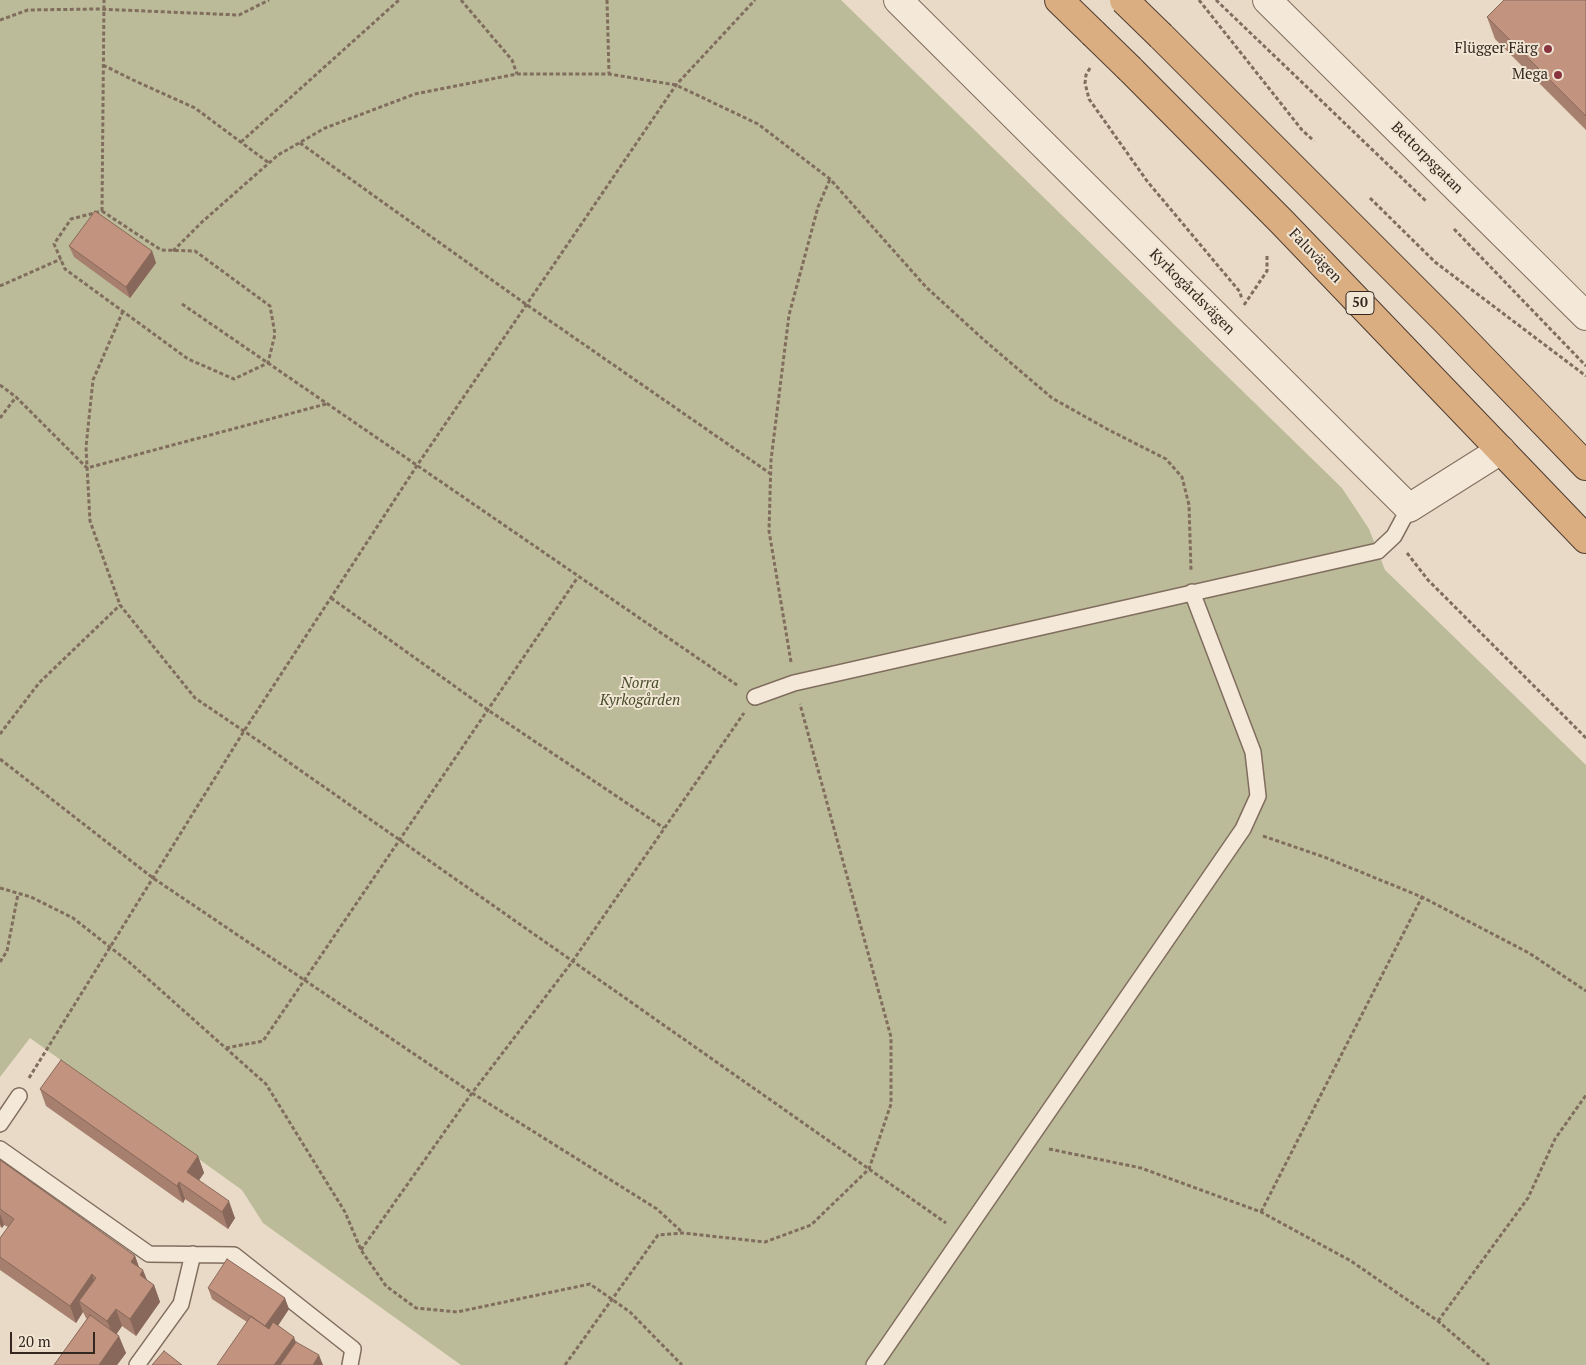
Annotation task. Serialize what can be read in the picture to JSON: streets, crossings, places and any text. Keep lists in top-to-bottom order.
{
  "streets": {
    "highway": ["Faluvägen", "50"],
    "street": ["Bettorpsgatan", "Kyrkogårdsvägen"]
  },
  "parks": ["Norra Kyrkogården"],
  "places": ["Flügger Färg", "Mega"],
  "scale_bar": "20 m"
}
